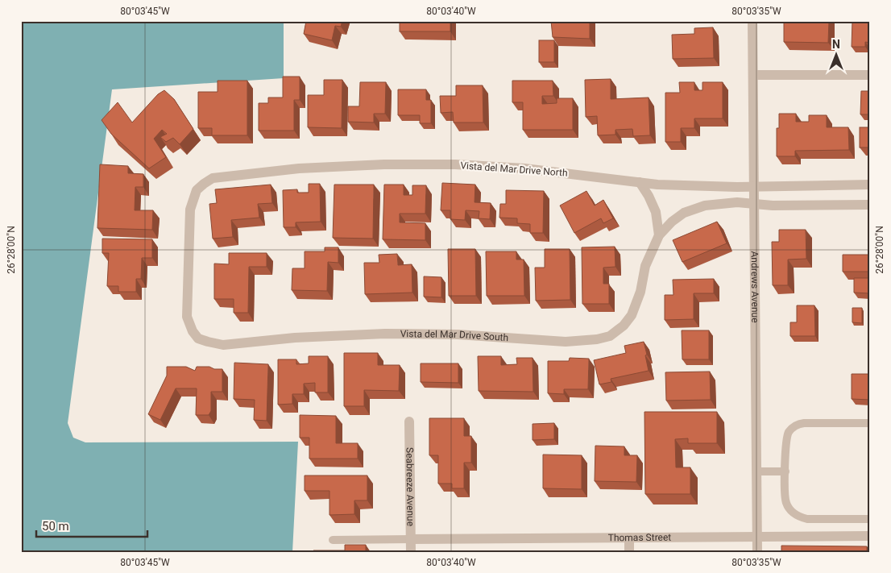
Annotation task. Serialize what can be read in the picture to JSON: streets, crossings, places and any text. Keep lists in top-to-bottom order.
{
  "streets": {
    "street": [
      "Vista del Mar Drive North",
      "Andrews Avenue",
      "Vista del Mar Drive South",
      "Seabreeze Avenue",
      "Thomas Street"
    ]
  },
  "crossings": [
    ["Vista del Mar Drive North", "Andrews Avenue"],
    ["Vista del Mar Drive North", "Vista del Mar Drive South"],
    ["Andrews Avenue", "Vista del Mar Drive South"],
    ["Andrews Avenue", "Thomas Street"],
    ["Seabreeze Avenue", "Thomas Street"]
  ],
  "scale_bar": "50 m",
  "north": "top",
  "coordinates": [
    "80°03'45\"W",
    "80°03'40\"W",
    "80°03'35\"W",
    "26°28'00\"N"
  ]
}
